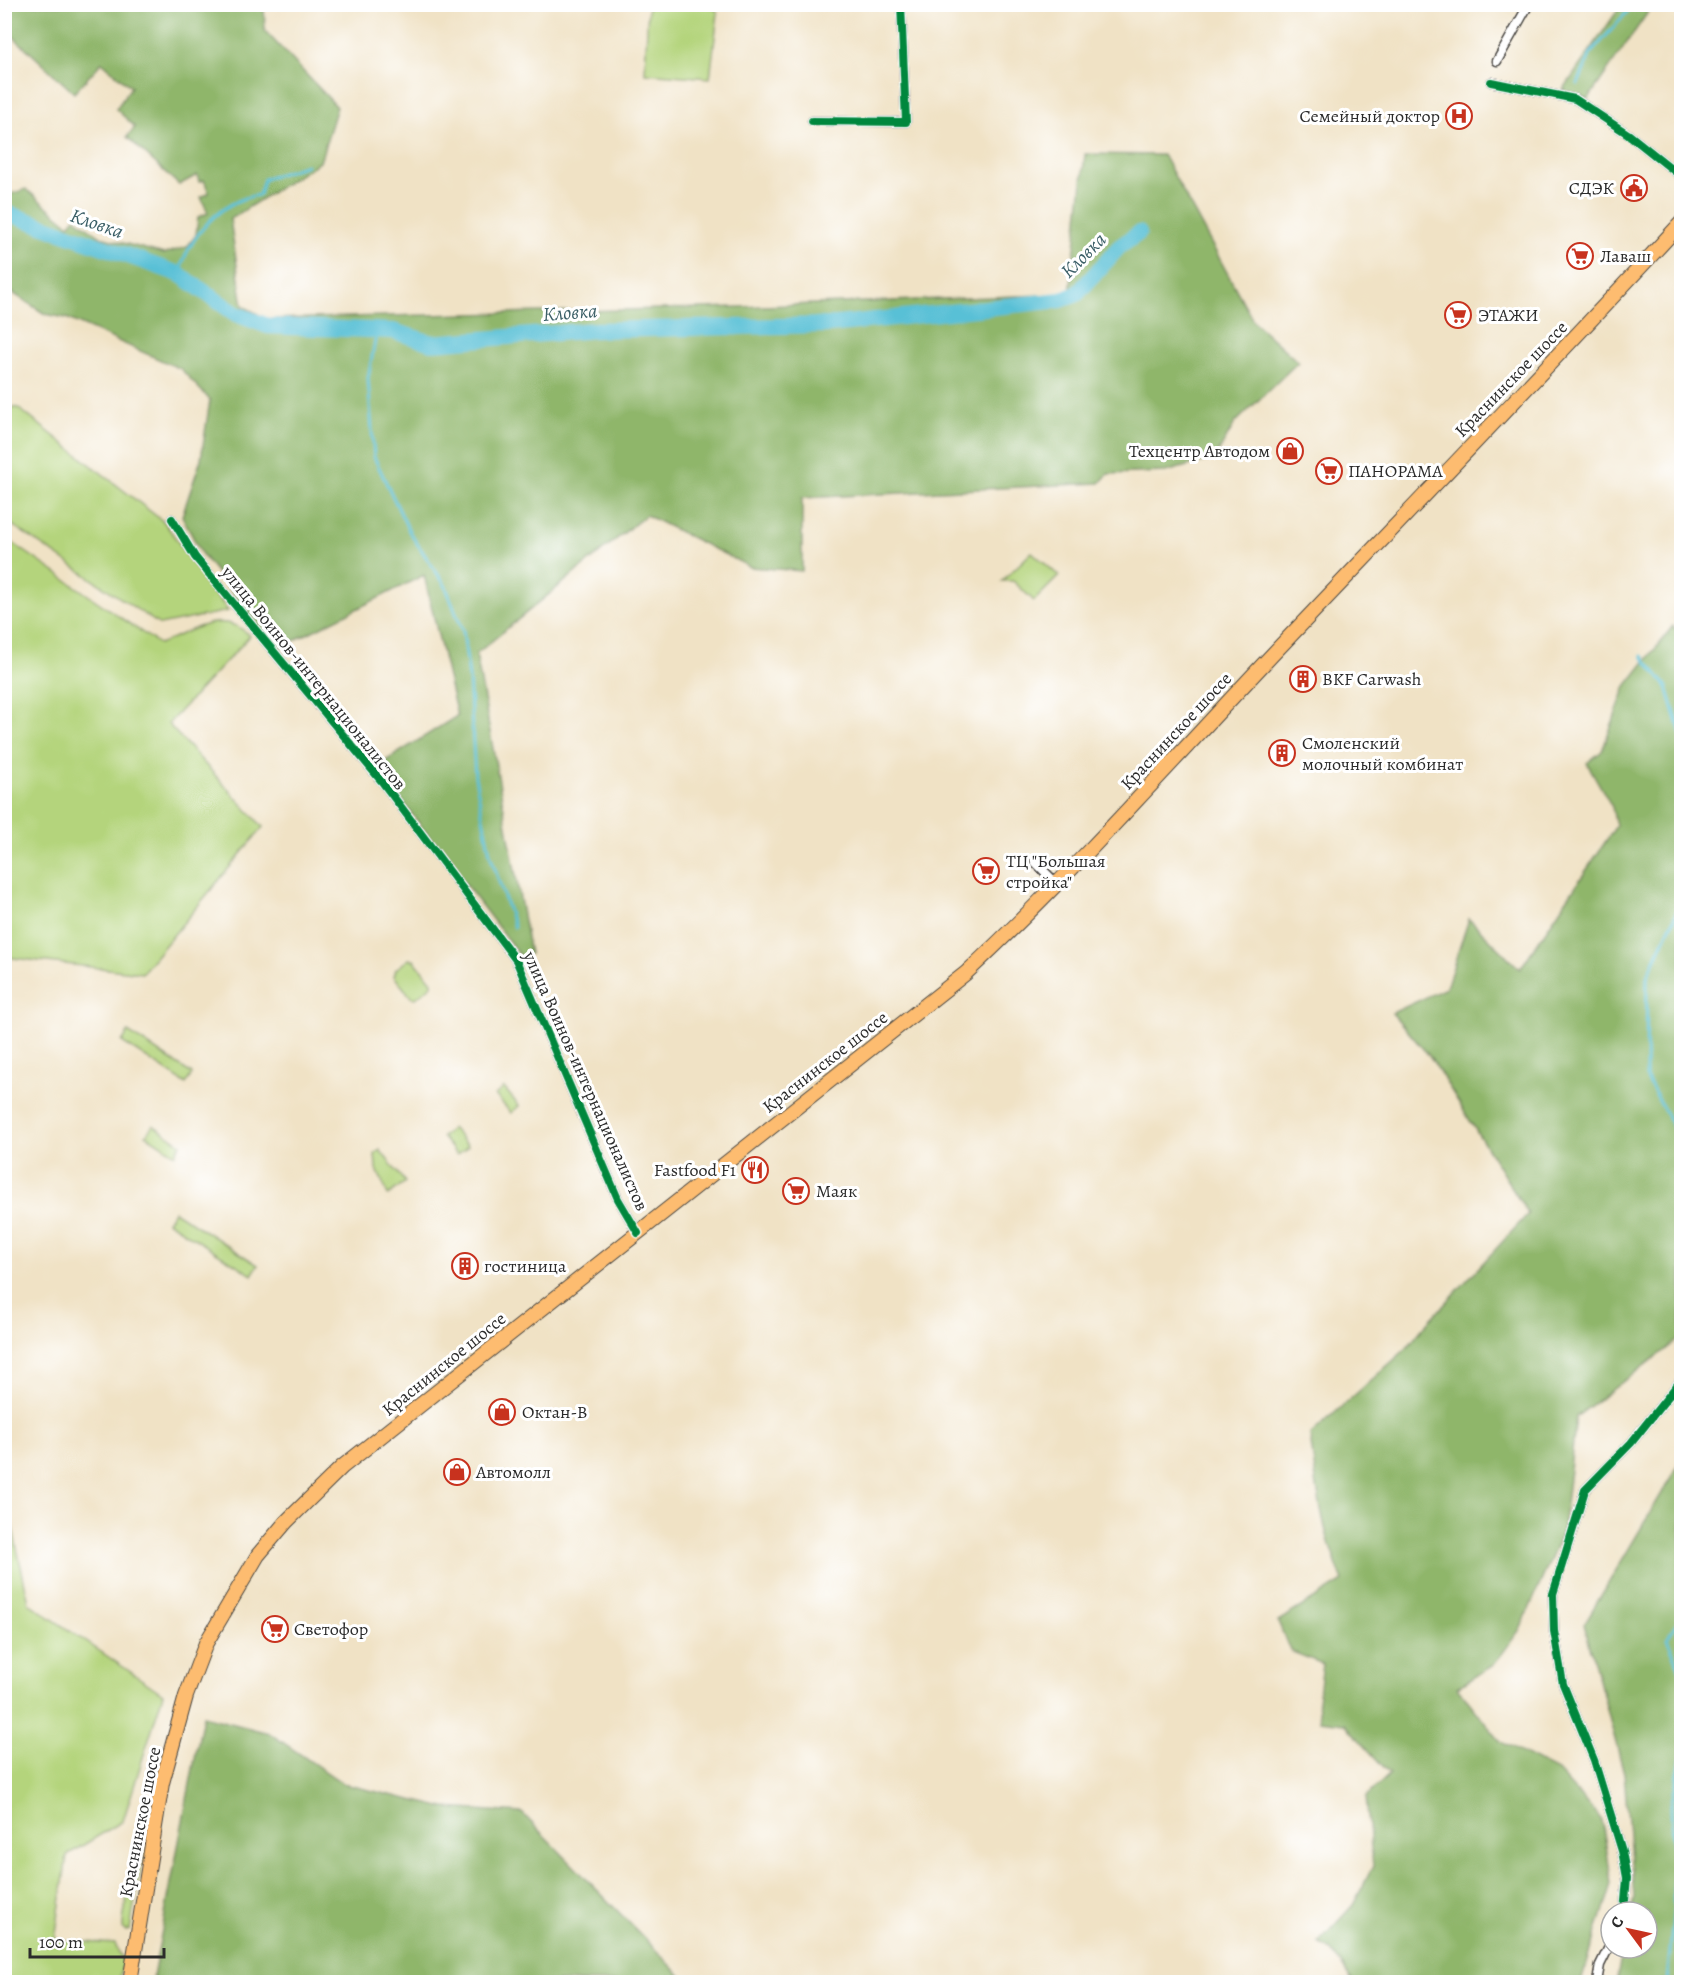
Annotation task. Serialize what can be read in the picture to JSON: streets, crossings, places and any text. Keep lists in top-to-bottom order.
{
  "streets": {
    "main road": ["Краснинское шоссе"],
    "street": ["улица Воинов-интернационалистов"]
  },
  "crossings": [
    ["Краснинское шоссе", "улица Воинов-интернационалистов"]
  ],
  "water": ["Кловка"],
  "places": {
    "hospital": ["Семейный доктор"],
    "public building": ["СДЭК"],
    "supermarket": [
      "Лаваш",
      "ЭТАЖИ",
      "ПАНОРАМА",
      "ТЦ \"Большая стройка\"",
      "Маяк",
      "Светофор"
    ],
    "shop": ["Техцентр Автодом", "Октан-В", "Автомолл"],
    "building": ["BKF Carwash", "Смоленский молочный комбинат", "гостиница"],
    "restaurant": ["Fastfood F1"]
  },
  "scale_bar": "100 m",
  "north": "top left"
}
